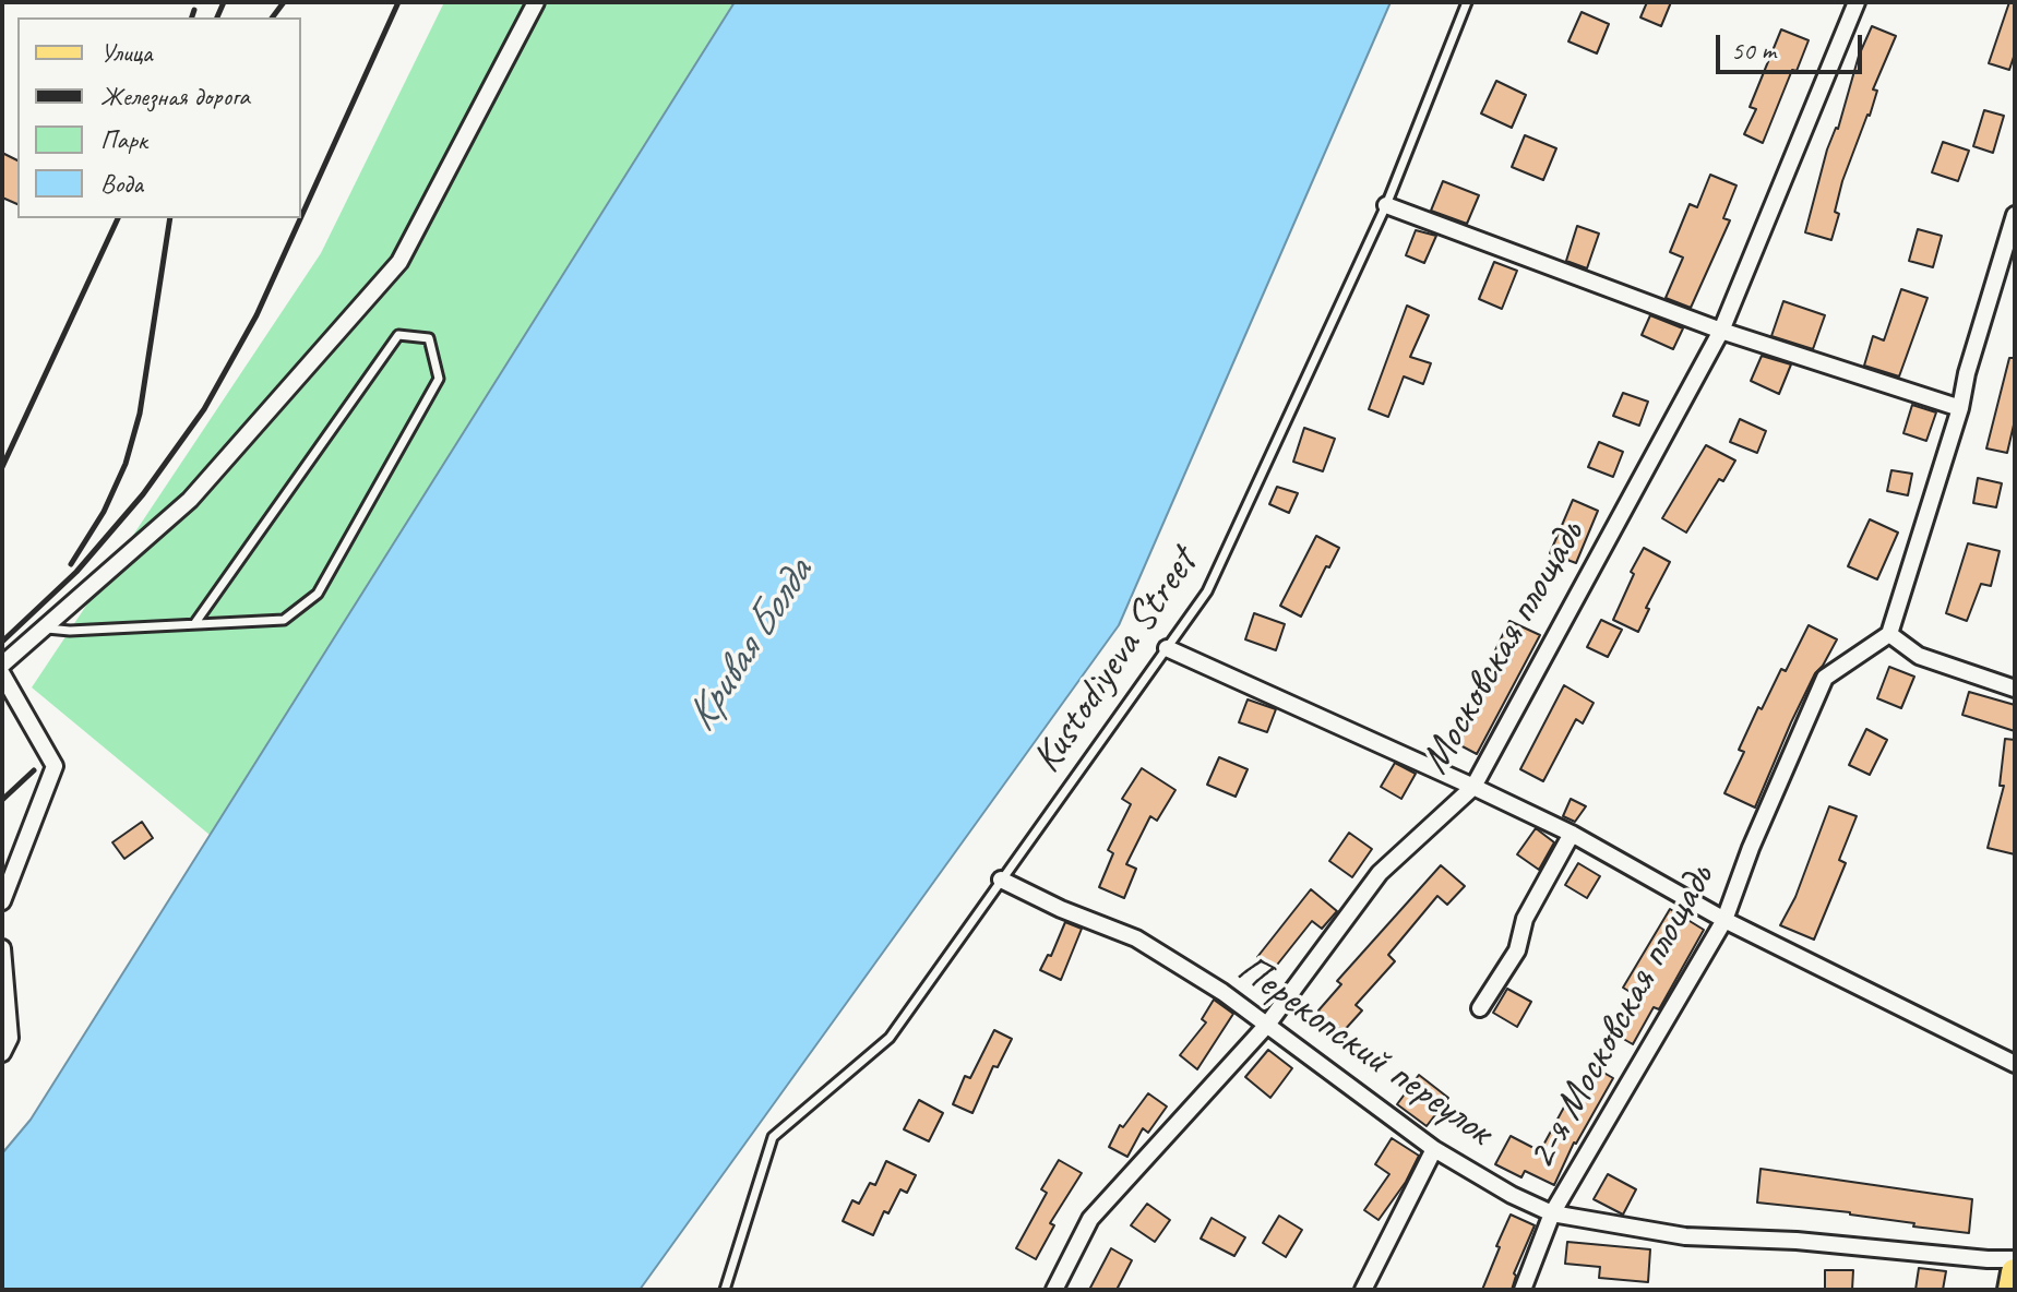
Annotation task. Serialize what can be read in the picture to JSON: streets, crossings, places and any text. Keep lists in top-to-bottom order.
{
  "streets": {
    "street": ["Московская площадь", "2-я Московская площадь", "Перекопский переулок"],
    "lane": ["Kustodiyeva Street"]
  },
  "crossings": [
    ["Московская площадь", "Перекопский переулок"],
    ["Kustodiyeva Street", "Перекопский переулок"],
    ["2-я Московская площадь", "Перекопский переулок"]
  ],
  "water": ["Кривая Болда"],
  "legend": [
    "Улица",
    "Железная дорога",
    "Парк",
    "Вода"
  ],
  "scale_bar": "50 m"
}
